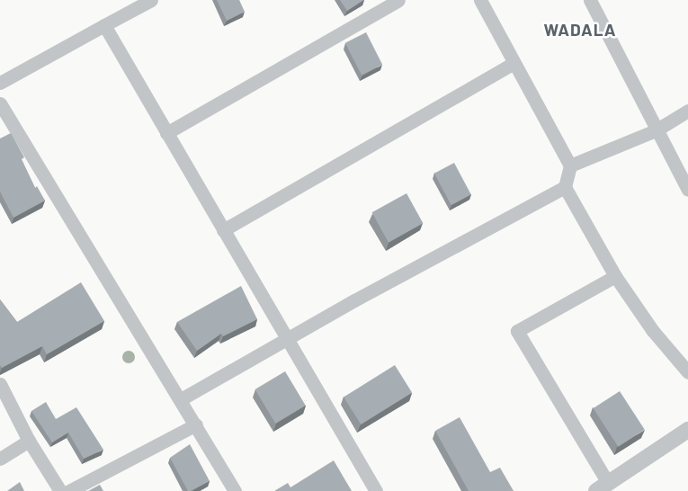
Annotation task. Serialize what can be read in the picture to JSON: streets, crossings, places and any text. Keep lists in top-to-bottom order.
{
  "districts": ["WADALA"]
}
